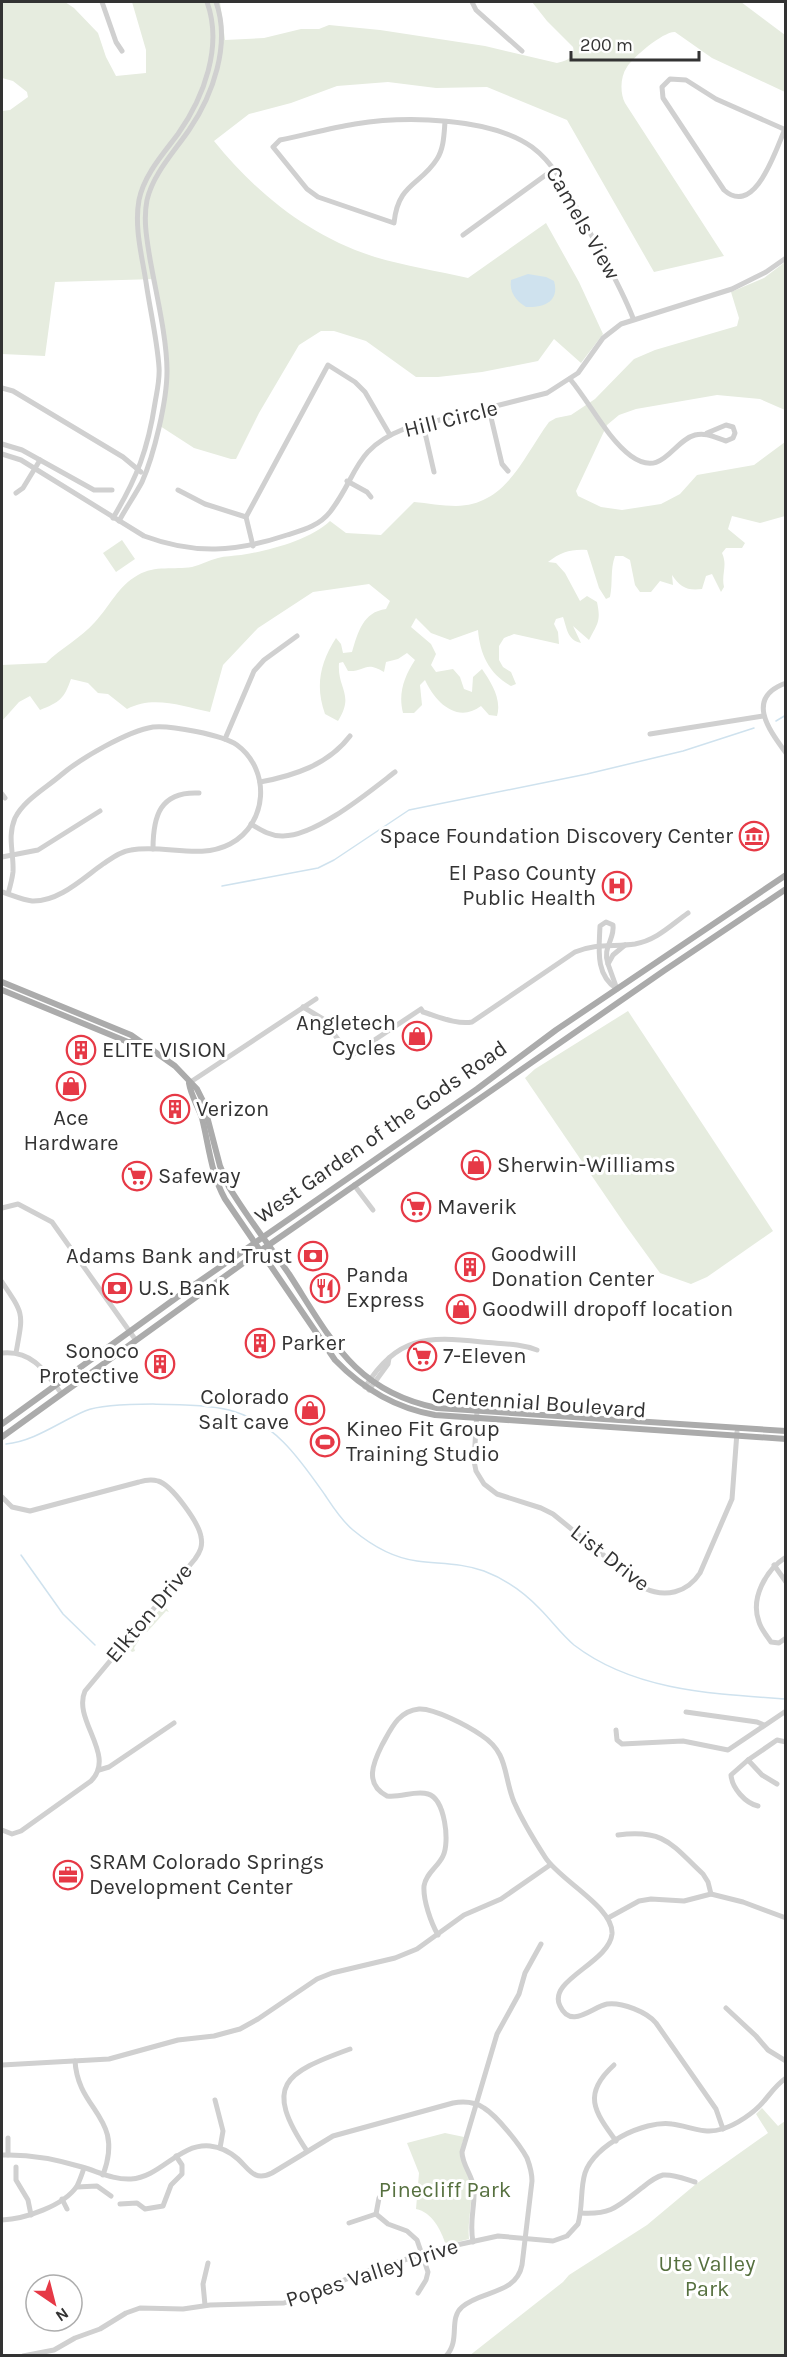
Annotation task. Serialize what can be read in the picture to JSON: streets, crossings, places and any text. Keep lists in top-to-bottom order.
{
  "streets": {
    "main road": ["West Garden of the Gods Road", "Centennial Boulevard"],
    "street": [
      "Camels View",
      "Hill Circle",
      "List Drive",
      "Elkton Drive",
      "Popes Valley Drive"
    ]
  },
  "crossings": [
    ["Camels View", "Hill Circle"],
    ["West Garden of the Gods Road", "Centennial Boulevard"],
    ["Centennial Boulevard", "List Drive"]
  ],
  "parks": ["Pinecliff Park", "Ute Valley Park"],
  "places": {
    "museum": ["Space Foundation Discovery Center"],
    "hospital": ["El Paso County Public Health"],
    "shop": [
      "Angletech Cycles",
      "Ace Hardware",
      "Sherwin-Williams",
      "Goodwill dropoff location",
      "Colorado Salt cave"
    ],
    "building": [
      "ELITE VISION",
      "Verizon",
      "Goodwill Donation Center",
      "Parker",
      "Sonoco Protective"
    ],
    "supermarket": ["Safeway", "Maverik", "7-Eleven"],
    "bank": ["Adams Bank and Trust", "U.S. Bank"],
    "restaurant": ["Panda Express"],
    "sports": ["Kineo Fit Group Training Studio"],
    "office": ["SRAM Colorado Springs Development Center"]
  },
  "scale_bar": "200 m",
  "north": "bottom right"
}
